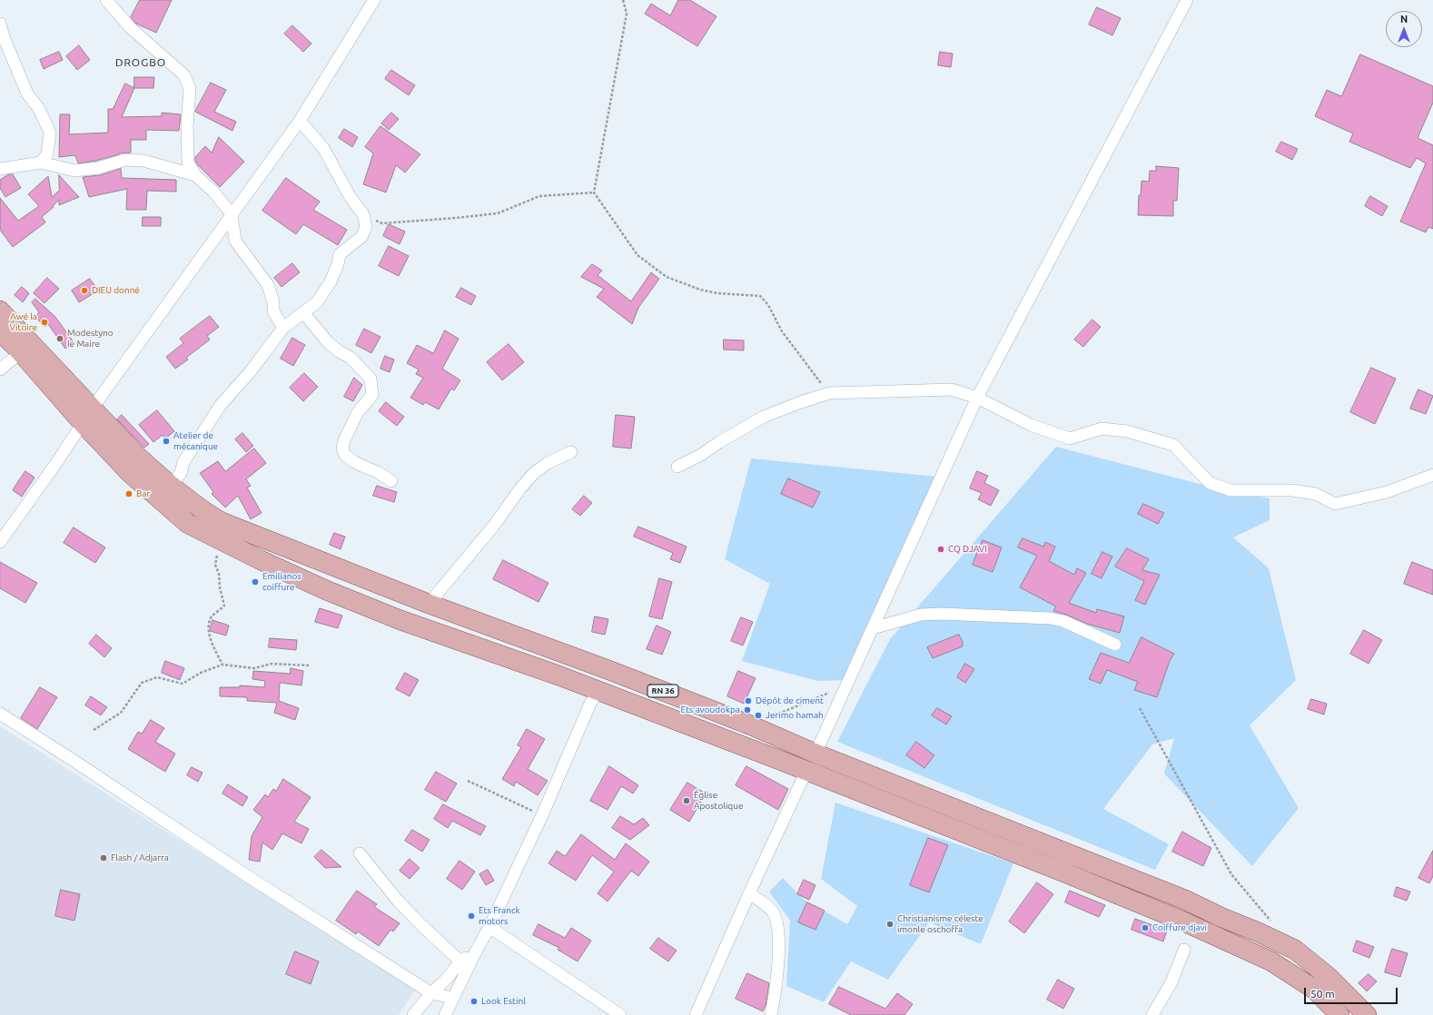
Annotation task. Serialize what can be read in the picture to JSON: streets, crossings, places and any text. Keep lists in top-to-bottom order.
{
  "streets": {
    "main road": ["RN 36"]
  },
  "districts": ["DROGBO"],
  "places": [
    "DIEU donné",
    "Awé la Vitoire",
    "Modestyno le Maire",
    "Atelier de mécanique",
    "Bar",
    "CQ DJAVI",
    "Emilianos coiffure",
    "Dépôt de ciment",
    "Ets avoudokpa",
    "Jerimo hamah",
    "Église Apostolique",
    "Flash / Adjarra",
    "Ets Franck motors",
    "Christianisme céleste imonle oschoffa",
    "Coiffure djavi",
    "Look Estinl"
  ],
  "scale_bar": "50 m",
  "north": "top"
}
